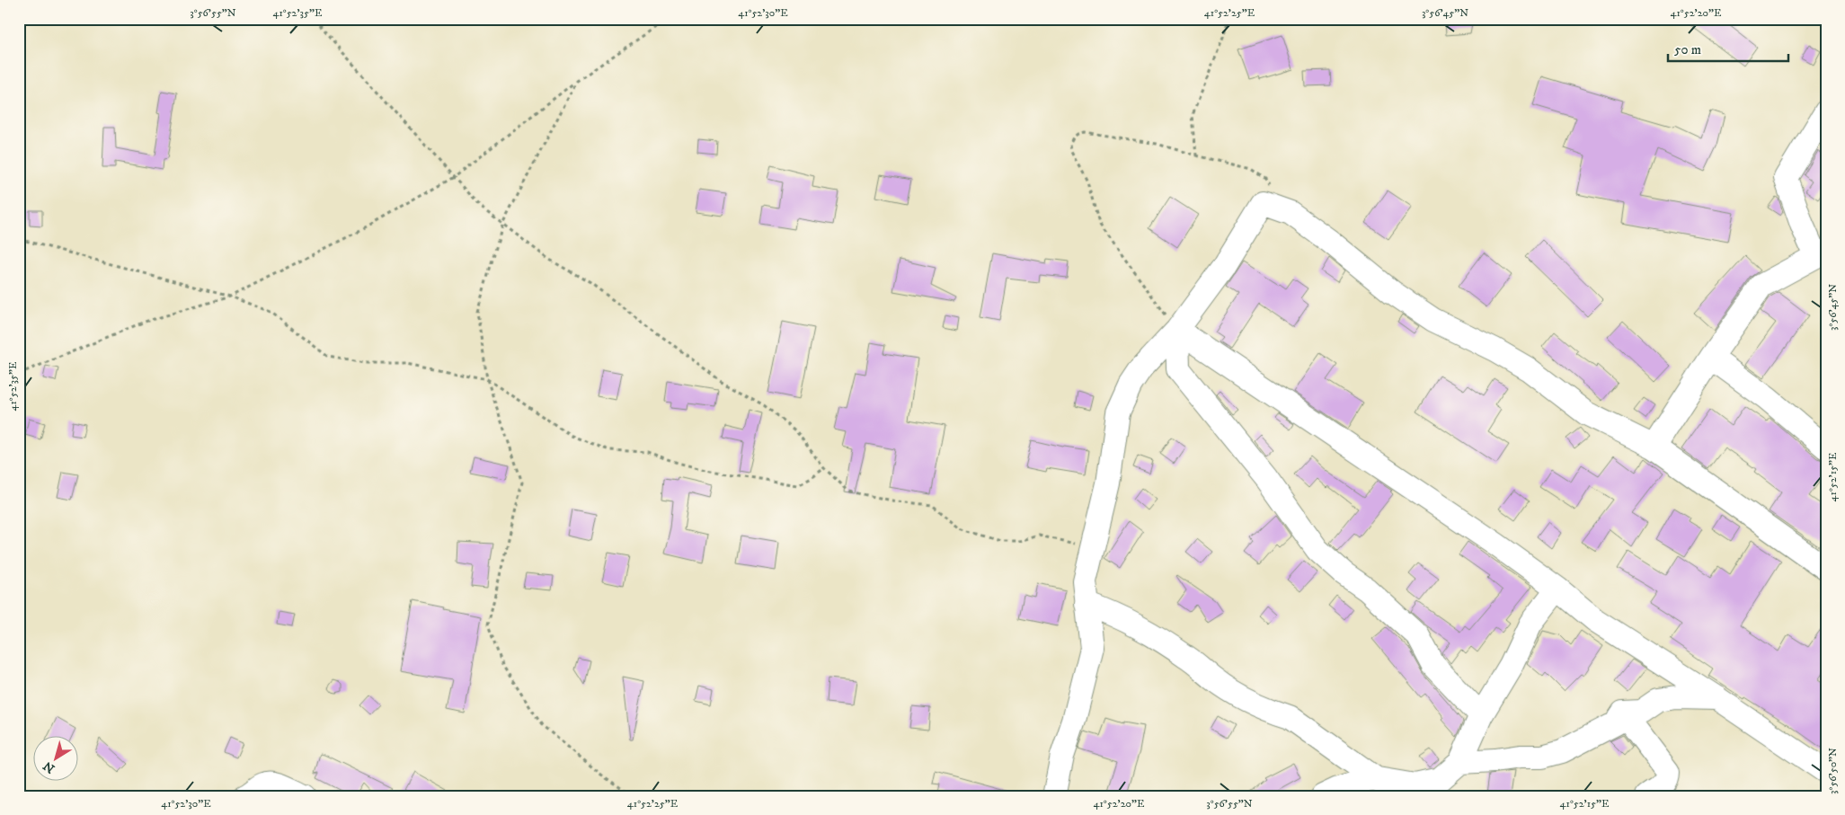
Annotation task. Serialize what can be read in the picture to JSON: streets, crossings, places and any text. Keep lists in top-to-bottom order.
{
  "scale_bar": "50 m",
  "north": "bottom left",
  "coordinates": [
    "3°56'55\"N",
    "41°52'35\"E",
    "41°52'30\"E",
    "41°52'25\"E",
    "3°56'45\"N",
    "41°52'20\"E",
    "41°52'15\"E",
    "3°56'50\"N"
  ]
}
